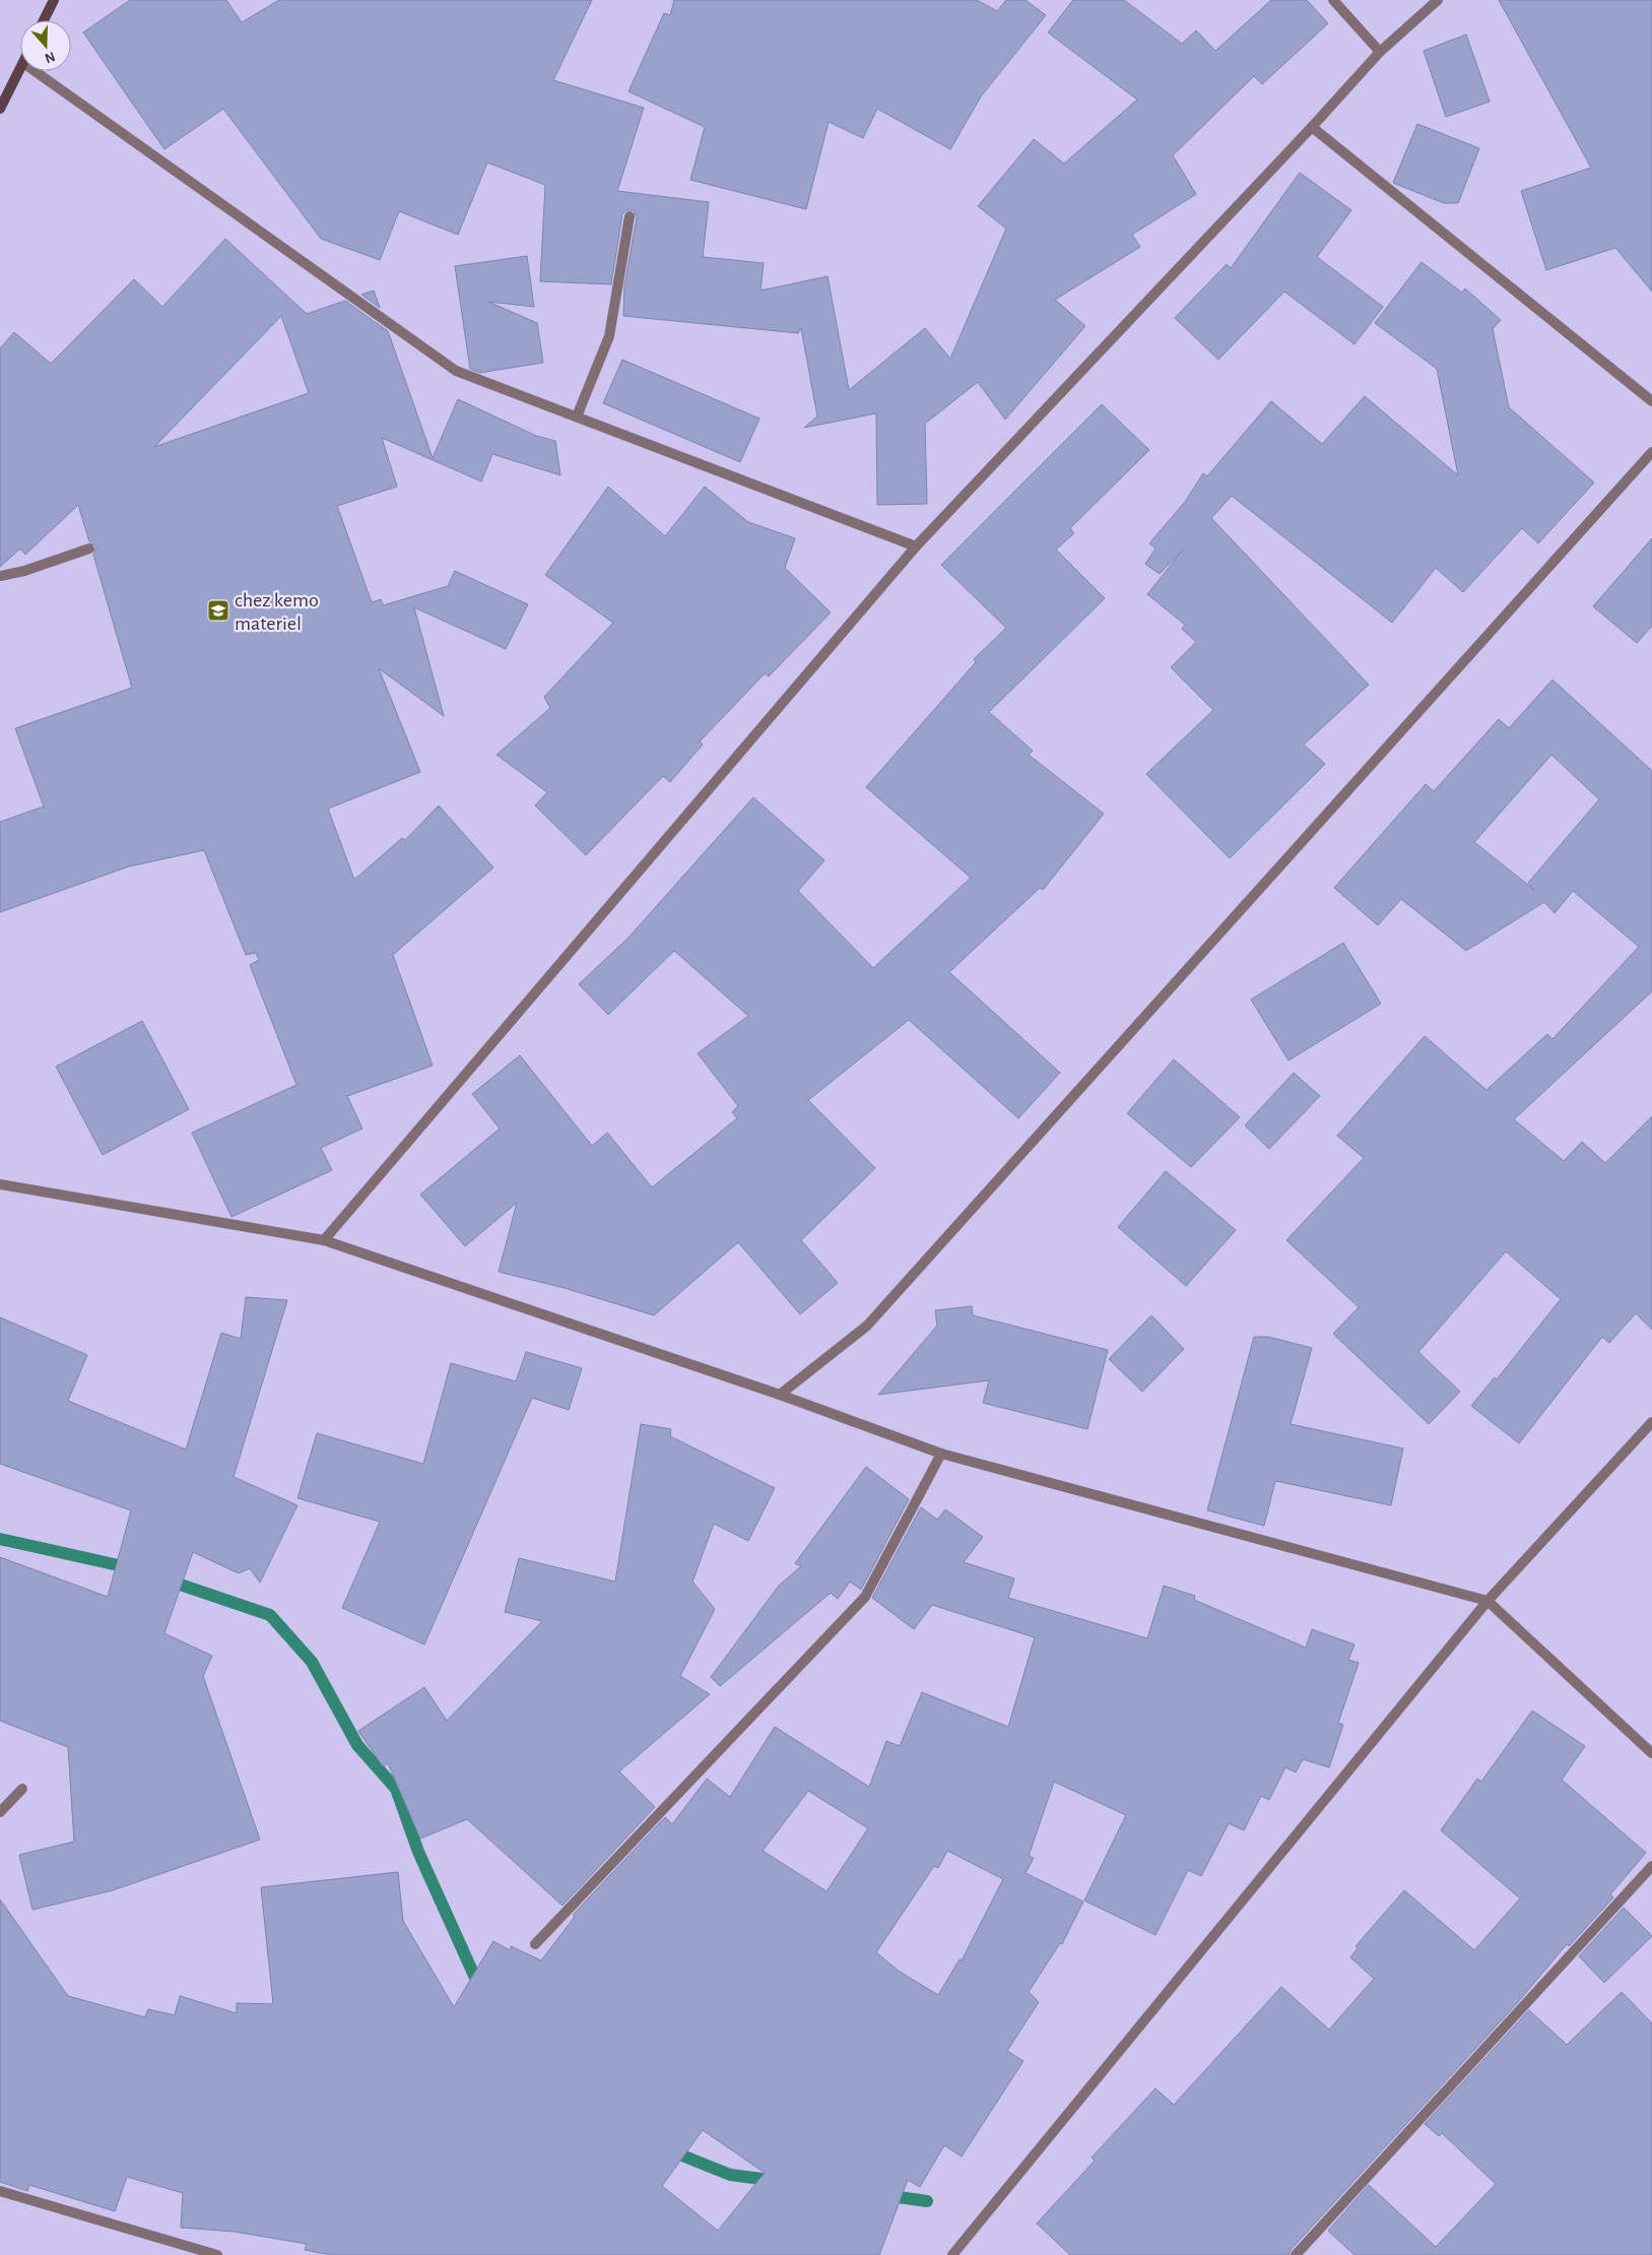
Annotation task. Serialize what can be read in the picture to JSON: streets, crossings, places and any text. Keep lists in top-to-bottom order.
{
  "places": {
    "school or university": ["chez kemo materiel"]
  },
  "north": "bottom"
}
